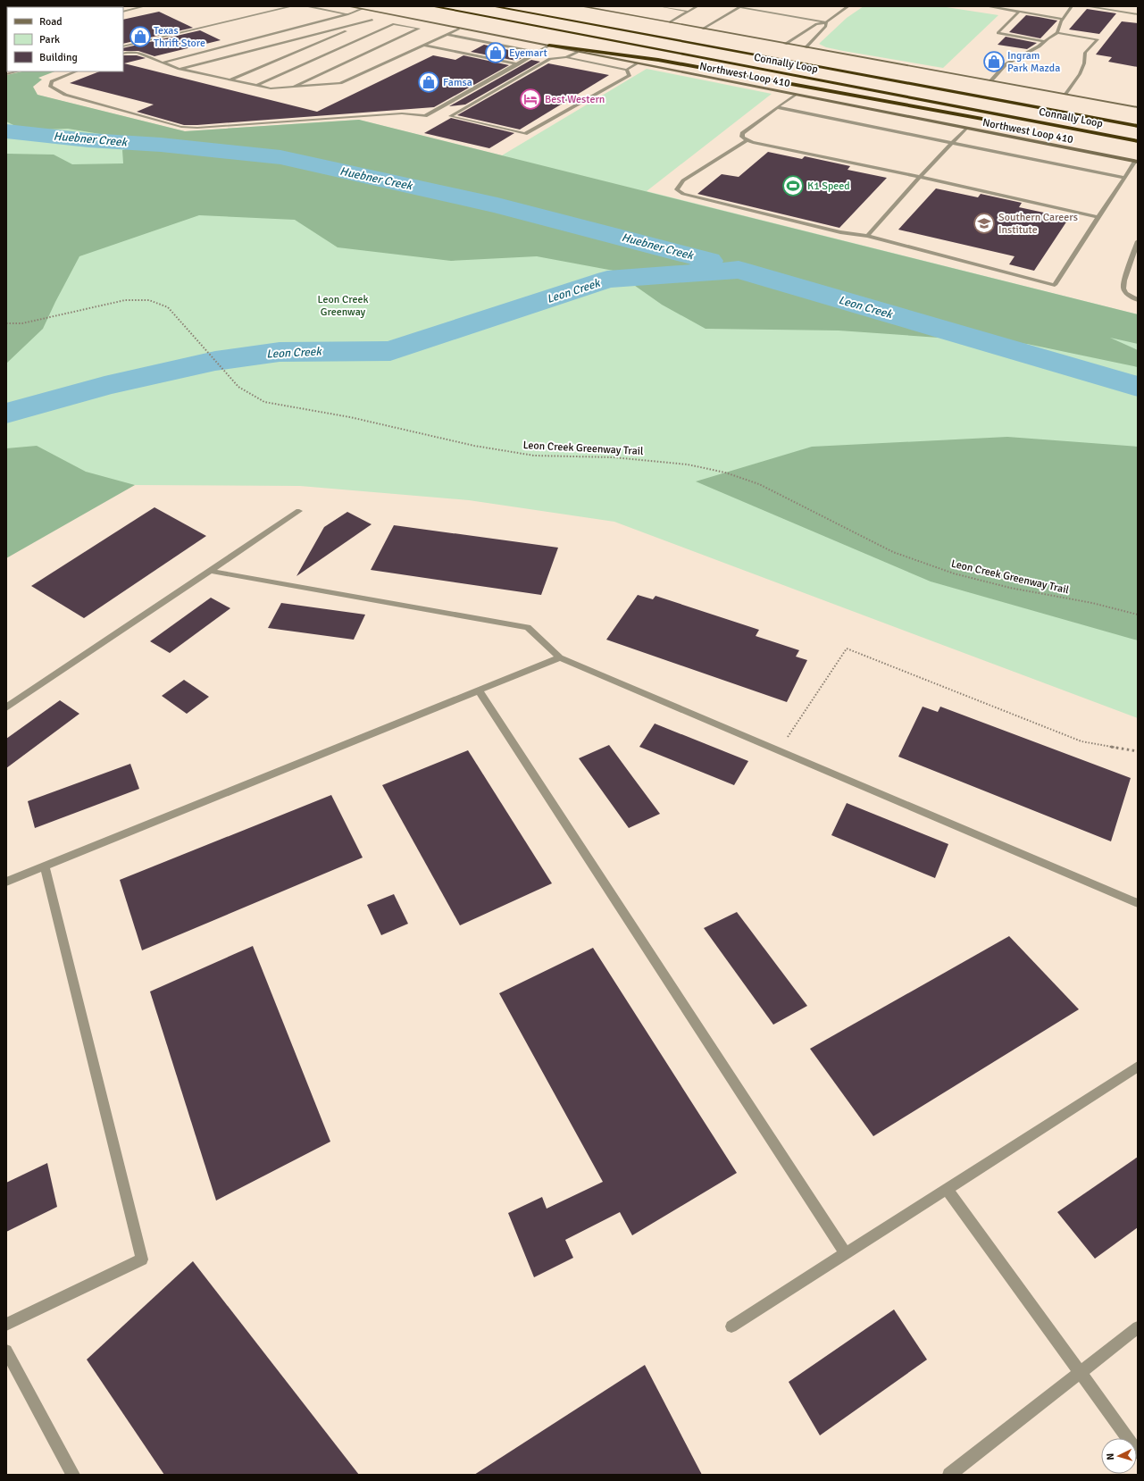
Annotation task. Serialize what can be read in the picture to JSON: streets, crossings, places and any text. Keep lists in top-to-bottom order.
{
  "streets": {
    "highway": ["Connally Loop"],
    "main road": ["Northwest Loop 410"],
    "path": ["Leon Creek Greenway Trail"]
  },
  "water": ["Huebner Creek", "Leon Creek"],
  "parks": ["Leon Creek Greenway"],
  "places": {
    "shop": [
      "Texas Thrift Store",
      "Eyemart",
      "Ingram Park Mazda",
      "Famsa"
    ],
    "hotel": ["Best Western"],
    "sports": ["K1 Speed"],
    "school or university": ["Southern Careers Institute"]
  },
  "legend": ["Road", "Park", "Building"],
  "north": "left"
}
